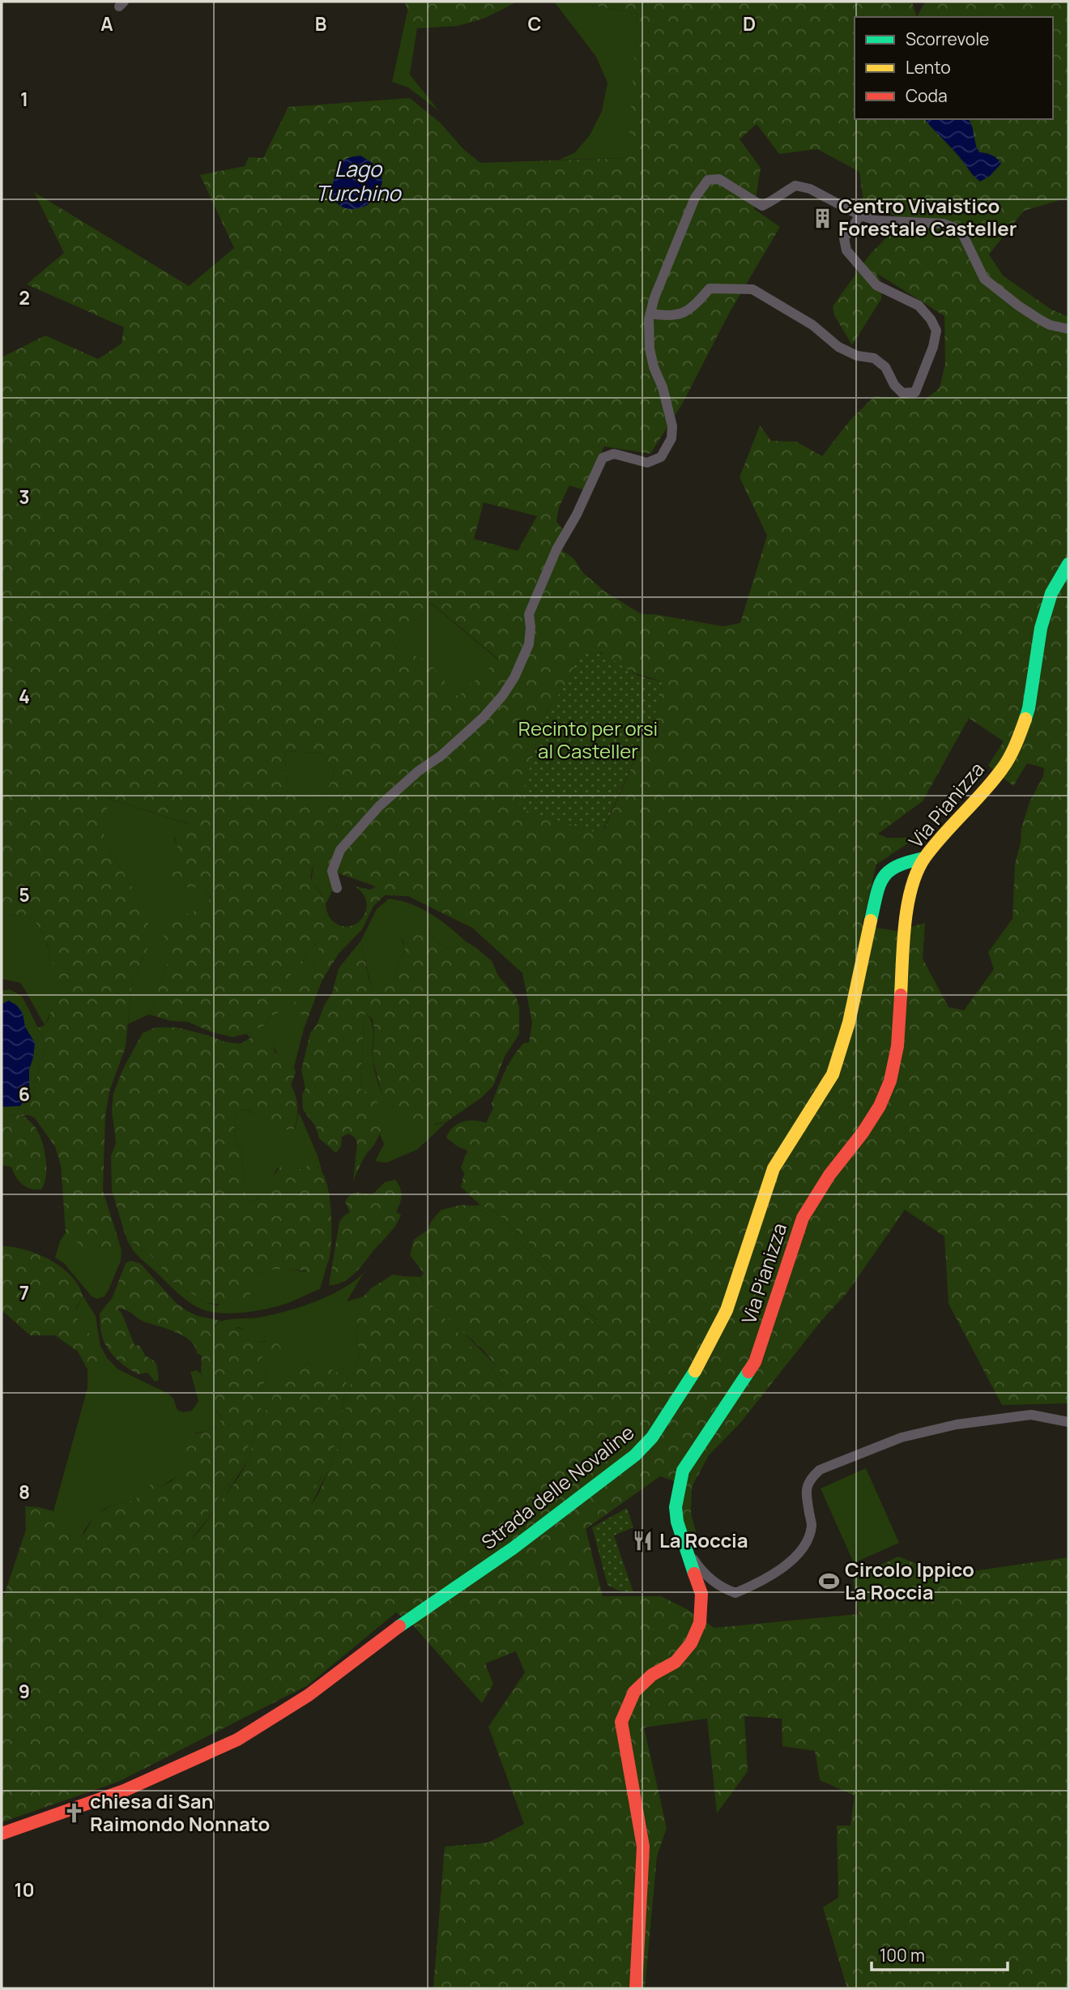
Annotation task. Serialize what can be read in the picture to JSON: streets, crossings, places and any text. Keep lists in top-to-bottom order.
{
  "streets": {
    "main road": ["Via Pianizza", "Strada delle Novaline"]
  },
  "crossings": [
    ["Via Pianizza", "Strada delle Novaline"]
  ],
  "water": ["Lago Turchino"],
  "parks": ["Recinto per orsi al Casteller"],
  "places": {
    "building": ["Centro Vivaistico Forestale Casteller"],
    "restaurant": ["La Roccia"],
    "sports": ["Circolo Ippico La Roccia"],
    "church": ["chiesa di San Raimondo Nonnato"]
  },
  "legend": ["Scorrevole", "Lento", "Coda"],
  "scale_bar": "100 m",
  "grid": {
    "columns": [
      "A",
      "B",
      "C",
      "D"
    ],
    "rows": [
      "1",
      "2",
      "3",
      "4",
      "5",
      "6",
      "7",
      "8",
      "9",
      "10"
    ]
  }
}
